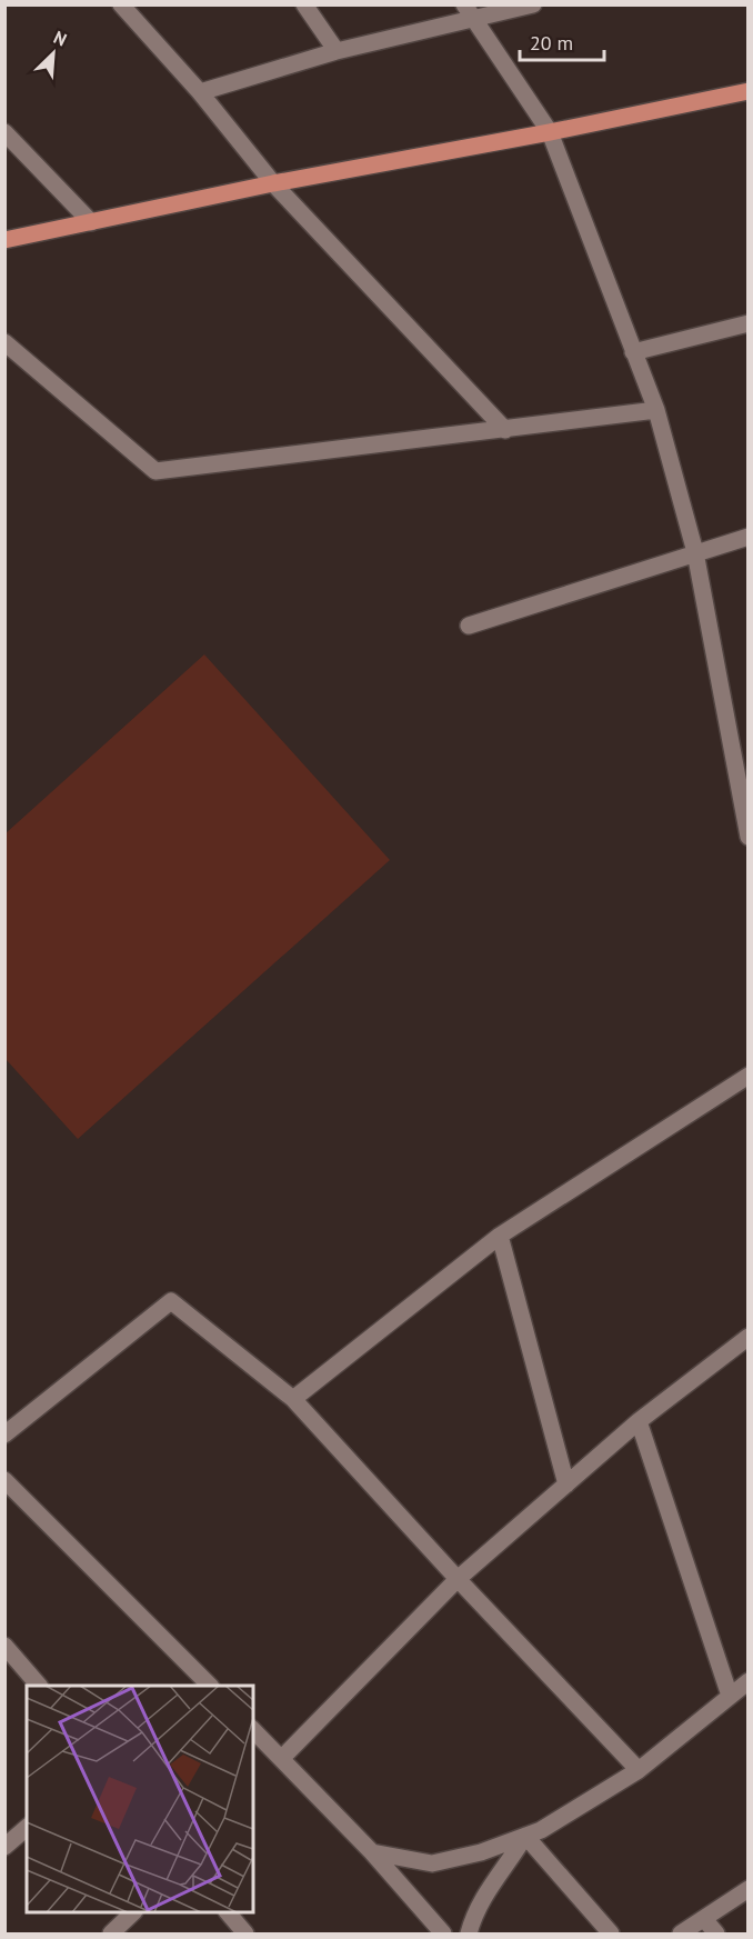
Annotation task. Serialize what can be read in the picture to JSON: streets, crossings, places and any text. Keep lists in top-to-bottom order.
{
  "scale_bar": "20 m",
  "north": "top right"
}
